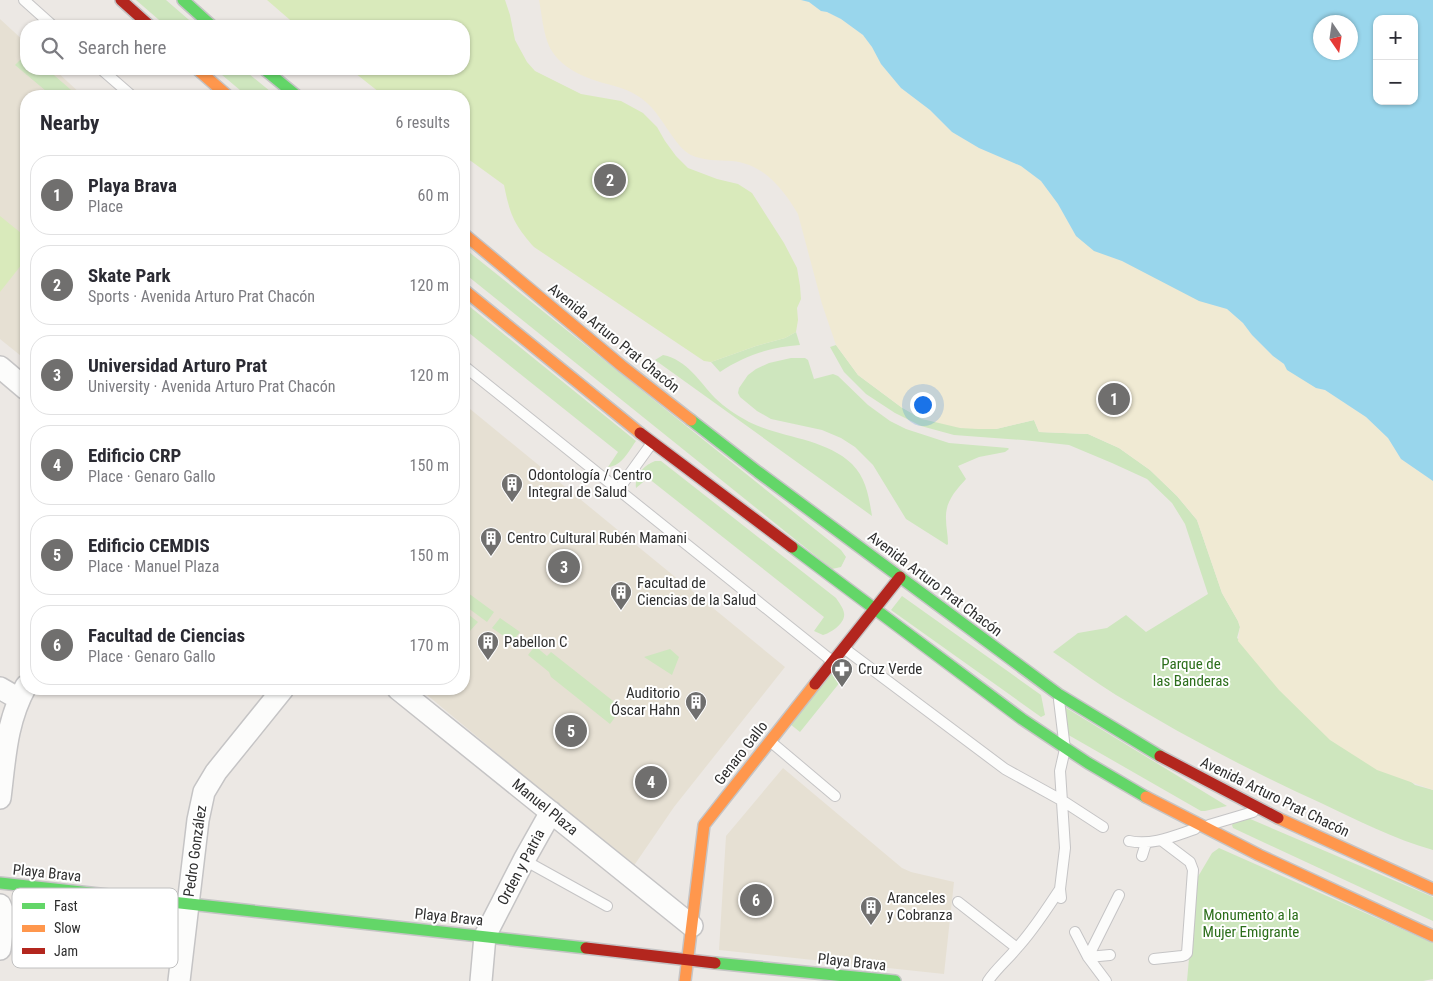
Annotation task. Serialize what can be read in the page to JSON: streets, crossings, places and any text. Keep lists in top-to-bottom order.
{
  "streets": {
    "main road": ["Avenida Arturo Prat Chacón", "Genaro Gallo", "Playa Brava"],
    "street": ["Manuel Plaza", "Pedro González", "Orden y Patria"]
  },
  "crossings": [
    ["Avenida Arturo Prat Chacón", "Genaro Gallo"],
    ["Genaro Gallo", "Manuel Plaza"],
    ["Genaro Gallo", "Playa Brava"],
    ["Manuel Plaza", "Orden y Patria"],
    ["Pedro González", "Playa Brava"],
    ["Orden y Patria", "Playa Brava"]
  ],
  "parks": ["Parque de las Banderas", "Monumento a la Mujer Emigrante"],
  "places": {
    "building": [
      "Odontología / Centro Integral de Salud",
      "Centro Cultural Rubén Mamani",
      "Facultad de Ciencias de la Salud",
      "Pabellon C",
      "Auditorio Óscar Hahn",
      "Aranceles y Cobranza"
    ],
    "pharmacy": ["Cruz Verde"]
  },
  "legend": ["Fast", "Slow", "Jam"],
  "north": "bottom",
  "page": {
    "map_buttons": ["+", "−"],
    "search": "Search here",
    "heading": ["Nearby", "6 results"],
    "list": [
      {
        "mark": "1",
        "name": "Playa Brava",
        "note": "Place",
        "value": "60 m"
      },
      {
        "mark": "2",
        "name": "Skate Park",
        "note": "Sports · Avenida Arturo Prat Chacón",
        "value": "120 m"
      },
      {
        "mark": "3",
        "name": "Universidad Arturo Prat",
        "note": "University · Avenida Arturo Prat Chacón",
        "value": "120 m"
      },
      {
        "mark": "4",
        "name": "Edificio CRP",
        "note": "Place · Genaro Gallo",
        "value": "150 m"
      },
      {
        "mark": "5",
        "name": "Edificio CEMDIS",
        "note": "Place · Manuel Plaza",
        "value": "150 m"
      },
      {
        "mark": "6",
        "name": "Facultad de Ciencias",
        "note": "Place · Genaro Gallo",
        "value": "170 m"
      }
    ],
    "pins": [
      "2",
      "1",
      "3",
      "5",
      "4",
      "6"
    ]
  }
}
